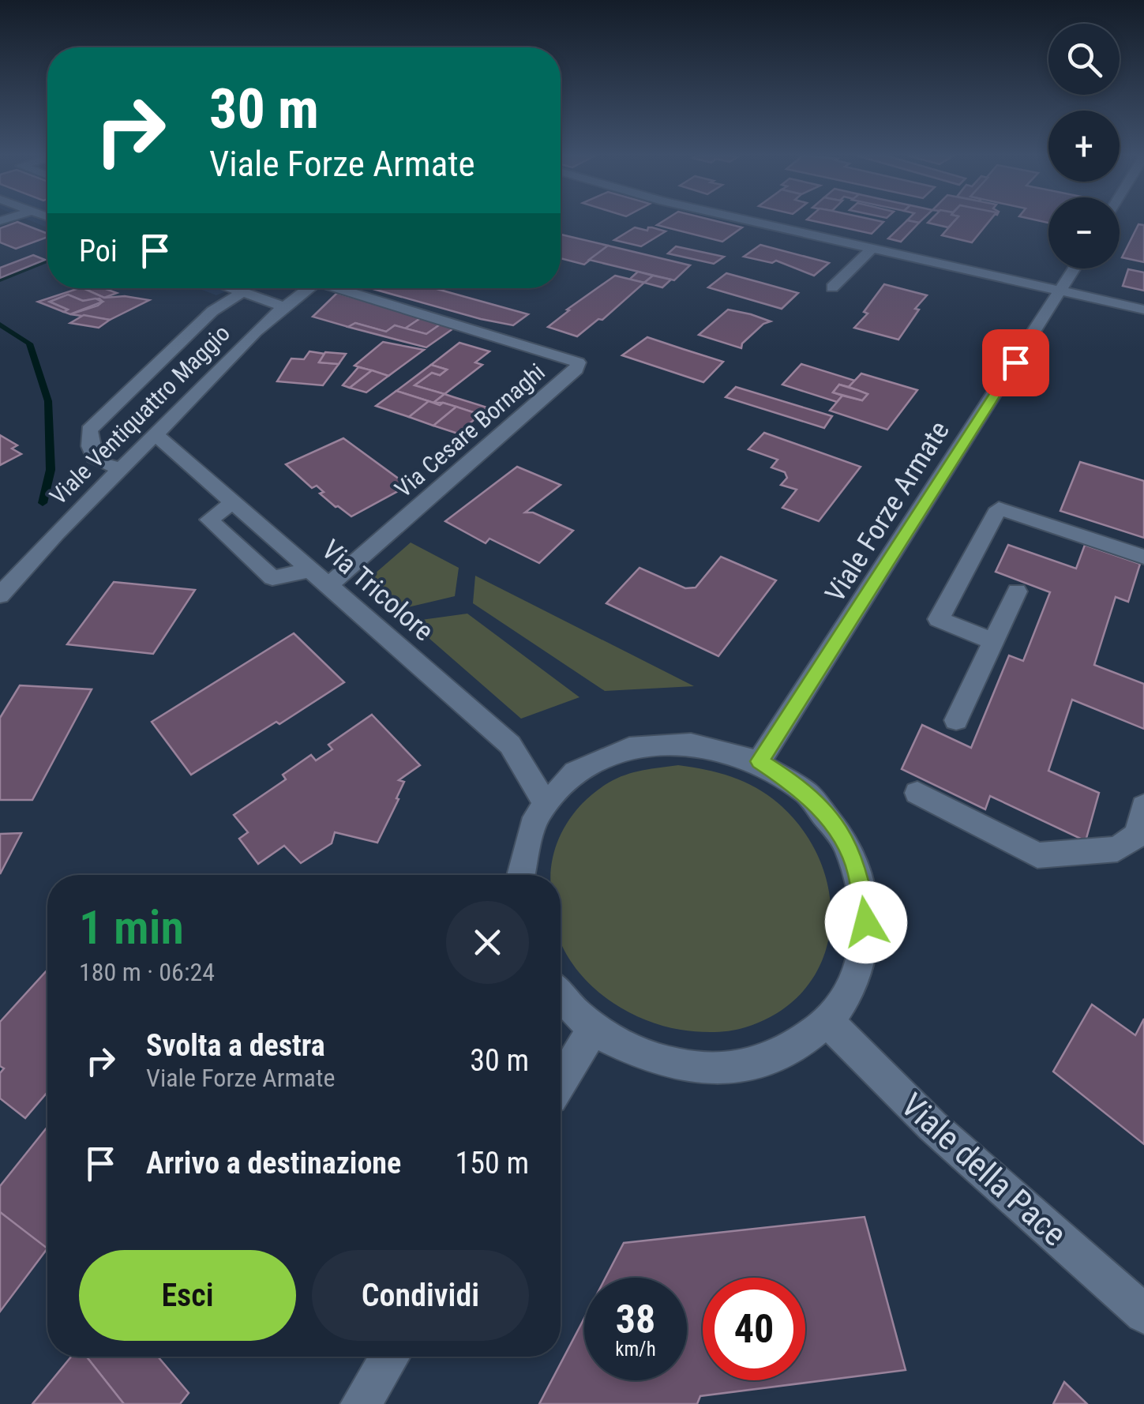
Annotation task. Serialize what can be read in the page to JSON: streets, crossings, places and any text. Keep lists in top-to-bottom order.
{
  "streets": {
    "street": [
      "Viale Ventiquattro Maggio",
      "Via Cesare Bornaghi",
      "Viale Forze Armate",
      "Via Tricolore",
      "Viale della Pace"
    ]
  },
  "crossings": [
    ["Viale Ventiquattro Maggio", "Via Tricolore"],
    ["Via Cesare Bornaghi", "Via Tricolore"]
  ],
  "page": {
    "map_buttons": ["+", "−"],
    "turn": ["30 m", "Viale Forze Armate"],
    "then": "Poi",
    "heading": ["1 min", "180 m · 06:24"],
    "list": [
      {
        "name": "Svolta a destra",
        "note": "Viale Forze Armate",
        "value": "30 m"
      },
      {
        "name": "Arrivo a destinazione",
        "value": "150 m"
      }
    ],
    "buttons": ["Esci", "Condividi"],
    "speed": "38 km/h",
    "limit": "40"
  }
}
